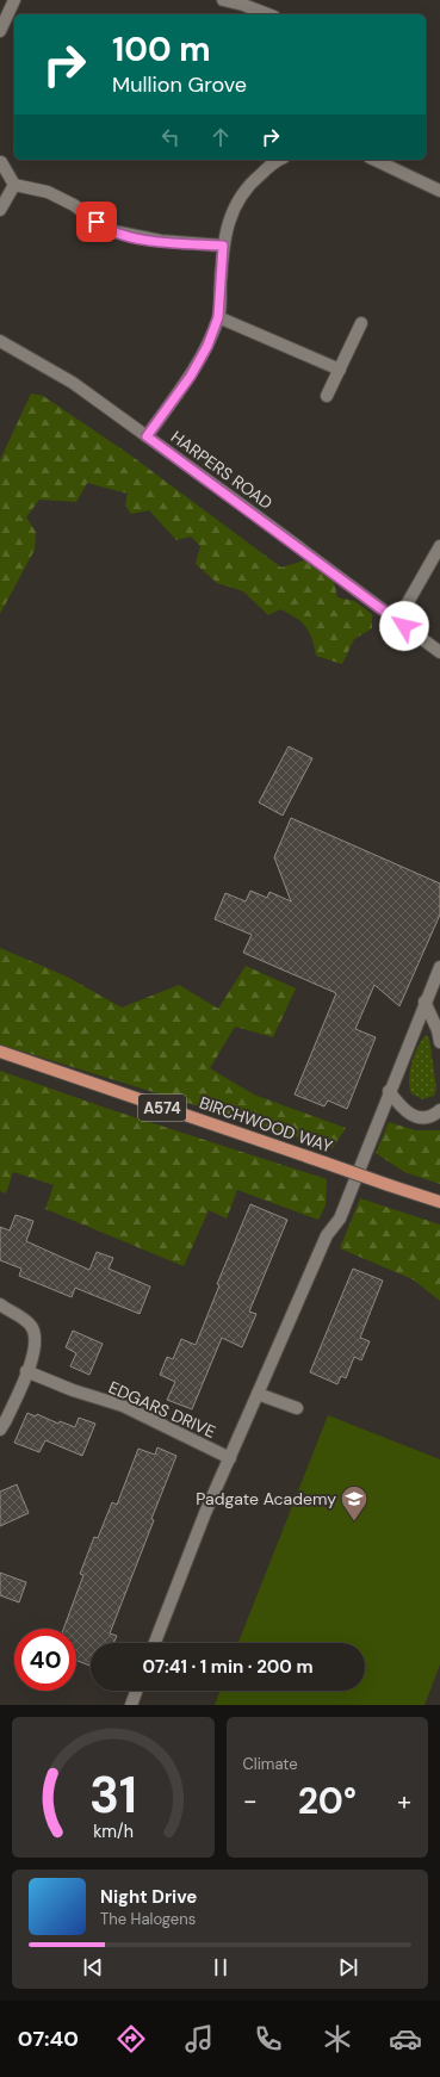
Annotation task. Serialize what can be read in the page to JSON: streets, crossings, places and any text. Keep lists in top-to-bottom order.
{
  "streets": {
    "main road": ["A574", "BIRCHWOOD WAY"],
    "street": ["HARPERS ROAD", "EDGARS DRIVE"]
  },
  "places": {
    "school or university": ["Padgate Academy"]
  },
  "page": {
    "turn": ["100 m", "Mullion Grove"],
    "limit": "40",
    "trip": "07:41 · 1 min · 200 m",
    "tile": "Climate",
    "heat": ["−", "20°", "+"],
    "song": ["Night Drive", "The Halogens"],
    "tabs": "07:40",
    "gauge": ["31", "km/h"]
  }
}
